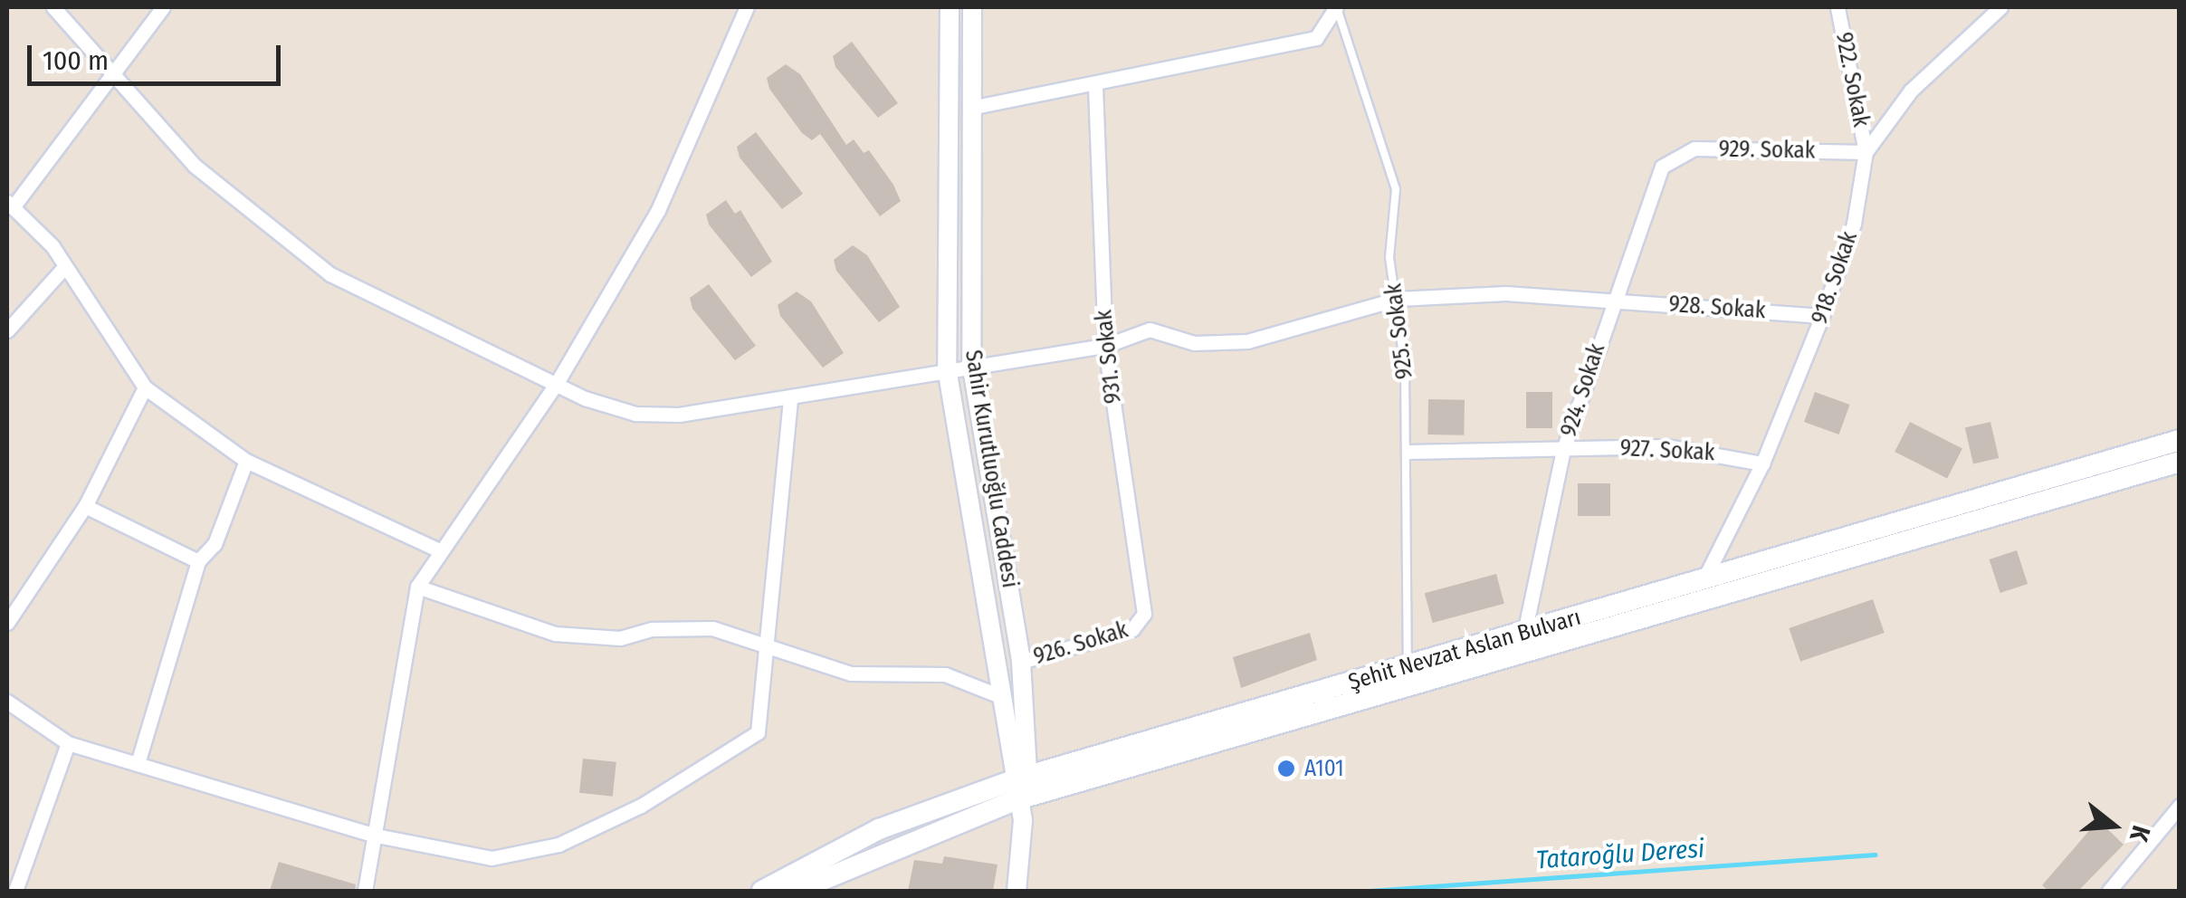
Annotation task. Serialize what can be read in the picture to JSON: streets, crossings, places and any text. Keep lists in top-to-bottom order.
{
  "streets": {
    "main road": ["Şehit Nevzat Aslan Bulvarı"],
    "street": [
      "922. Sokak",
      "929. Sokak",
      "918. Sokak",
      "928. Sokak",
      "931. Sokak",
      "924. Sokak",
      "927. Sokak",
      "Sahir Kurutluoğlu Caddesi",
      "926. Sokak"
    ],
    "lane": ["925. Sokak"]
  },
  "crossings": [
    ["922. Sokak", "929. Sokak"],
    ["922. Sokak", "918. Sokak"],
    ["929. Sokak", "918. Sokak"],
    ["929. Sokak", "924. Sokak"],
    ["918. Sokak", "928. Sokak"],
    ["918. Sokak", "927. Sokak"],
    ["918. Sokak", "Şehit Nevzat Aslan Bulvarı"],
    ["928. Sokak", "925. Sokak"],
    ["928. Sokak", "931. Sokak"],
    ["928. Sokak", "924. Sokak"],
    ["928. Sokak", "Sahir Kurutluoğlu Caddesi"],
    ["925. Sokak", "927. Sokak"],
    ["925. Sokak", "Şehit Nevzat Aslan Bulvarı"],
    ["931. Sokak", "926. Sokak"],
    ["924. Sokak", "927. Sokak"],
    ["924. Sokak", "Şehit Nevzat Aslan Bulvarı"],
    ["Sahir Kurutluoğlu Caddesi", "926. Sokak"],
    ["Sahir Kurutluoğlu Caddesi", "Şehit Nevzat Aslan Bulvarı"]
  ],
  "water": ["Tataroğlu Deresi"],
  "places": ["A101"],
  "scale_bar": "100 m",
  "north": "right"
}
